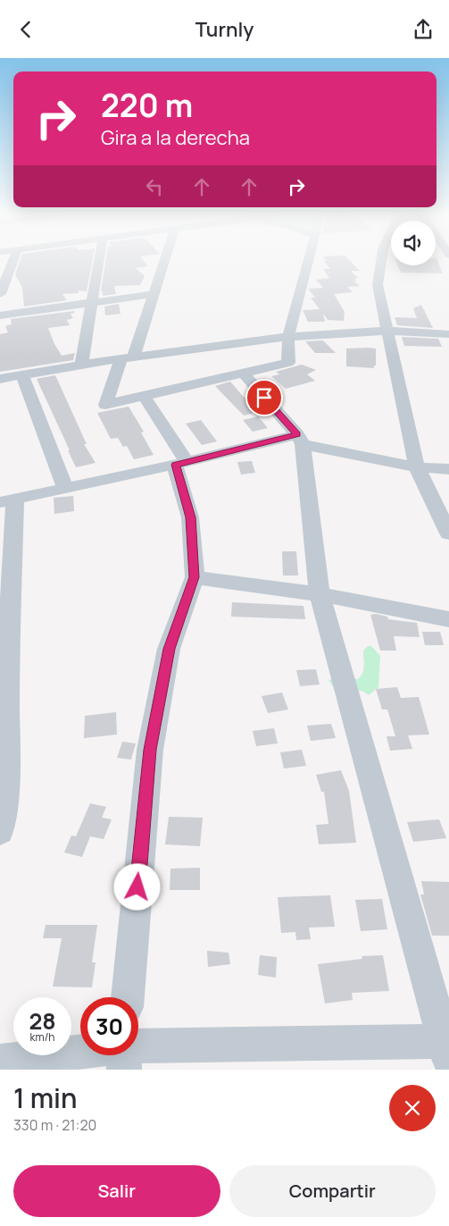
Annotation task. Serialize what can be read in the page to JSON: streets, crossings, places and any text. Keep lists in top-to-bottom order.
{
  "page": {
    "header": "Turnly",
    "turn": ["220 m", "Gira a la derecha"],
    "speed": "28 km/h",
    "limit": "30",
    "heading": ["1 min", "330 m · 21:20"],
    "buttons": ["Salir", "Compartir"]
  }
}
